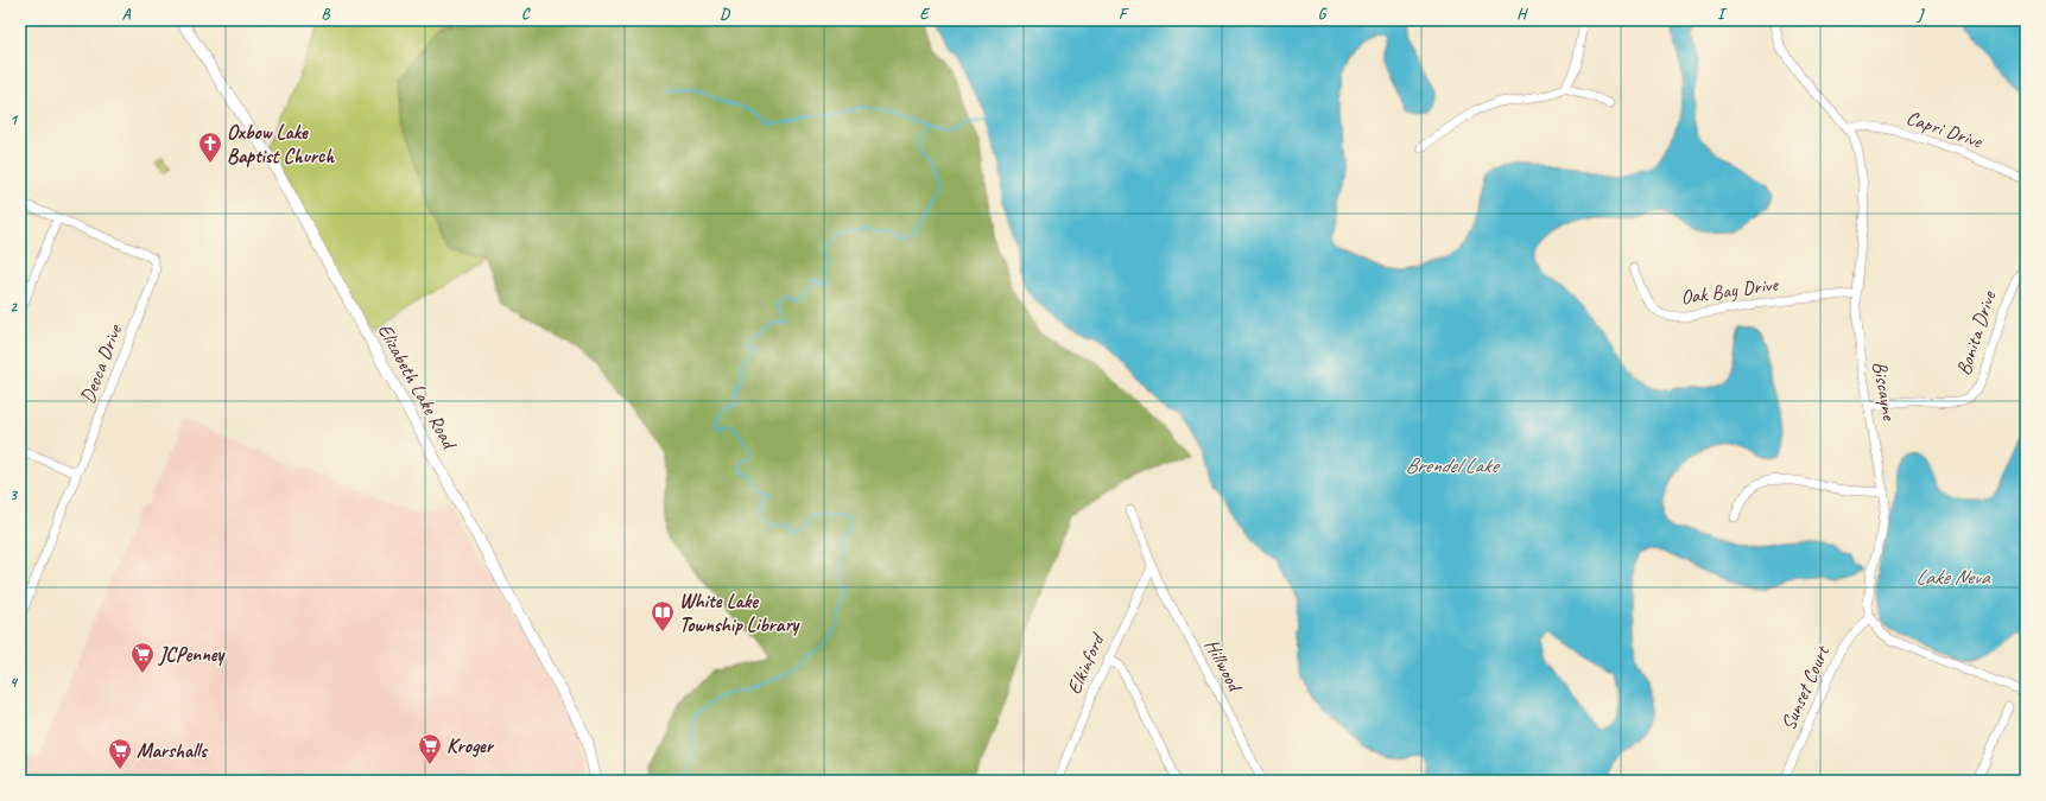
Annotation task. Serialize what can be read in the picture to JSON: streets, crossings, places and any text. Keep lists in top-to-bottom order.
{
  "streets": {
    "street": [
      "Capri Drive",
      "Oak Bay Drive",
      "Bonita Drive",
      "Decca Drive",
      "Elizabeth Lake Road",
      "Biscayne",
      "Elkinford",
      "Hillwood",
      "Sunset Court"
    ]
  },
  "crossings": [
    ["Capri Drive", "Biscayne"],
    ["Oak Bay Drive", "Biscayne"],
    ["Bonita Drive", "Biscayne"],
    ["Biscayne", "Sunset Court"],
    ["Elkinford", "Hillwood"]
  ],
  "water": ["Brendel Lake", "Lake Neva"],
  "places": {
    "church": ["Oxbow Lake Baptist Church"],
    "library": ["White Lake Township Library"],
    "supermarket": ["JCPenney", "Kroger", "Marshalls"]
  },
  "grid": {
    "columns": [
      "A",
      "B",
      "C",
      "D",
      "E",
      "F",
      "G",
      "H",
      "I",
      "J"
    ],
    "rows": [
      "1",
      "2",
      "3",
      "4"
    ]
  }
}
